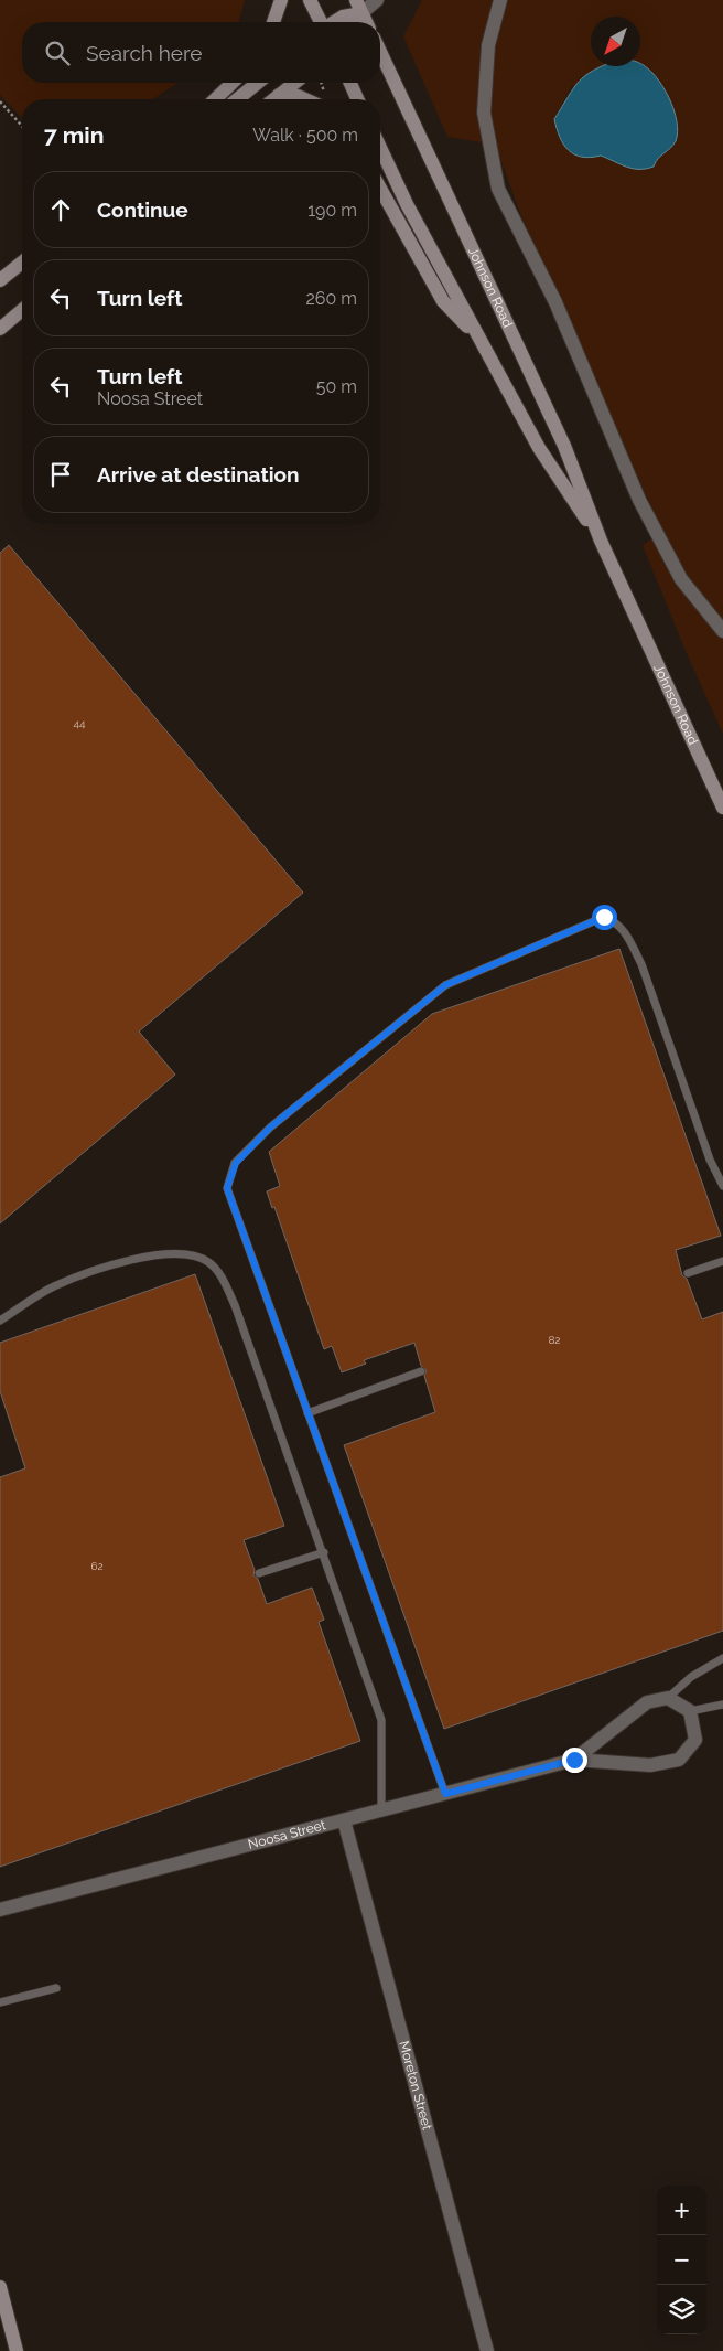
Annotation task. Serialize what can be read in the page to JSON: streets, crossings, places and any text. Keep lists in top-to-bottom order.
{
  "streets": {
    "main road": ["Johnson Road"],
    "street": ["Noosa Street", "Moreton Street"]
  },
  "crossings": [
    ["Noosa Street", "Moreton Street"]
  ],
  "house_numbers": ["44", "82", "62"],
  "north": "bottom left",
  "page": {
    "search": "Search here",
    "heading": ["7 min", "Walk · 500 m"],
    "list": [
      ["Continue", "190 m"],
      ["Turn left", "260 m"],
      ["Turn left", "Noosa Street", "50 m"],
      "Arrive at destination"
    ],
    "map_buttons": ["+", "−"]
  }
}
